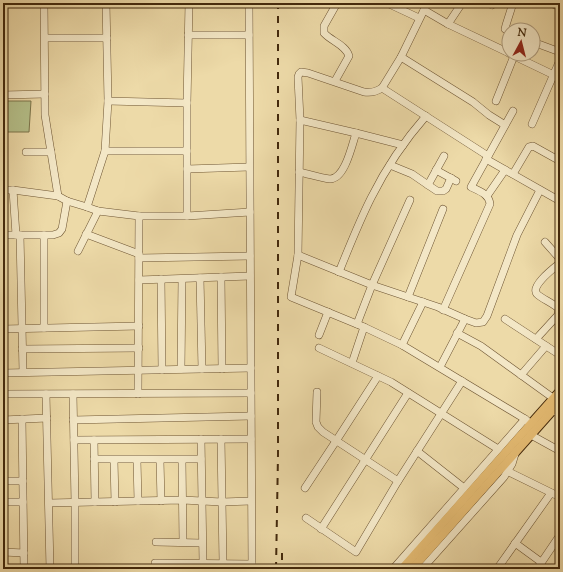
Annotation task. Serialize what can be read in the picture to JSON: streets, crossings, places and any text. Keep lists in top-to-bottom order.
{
  "north": "top"
}
